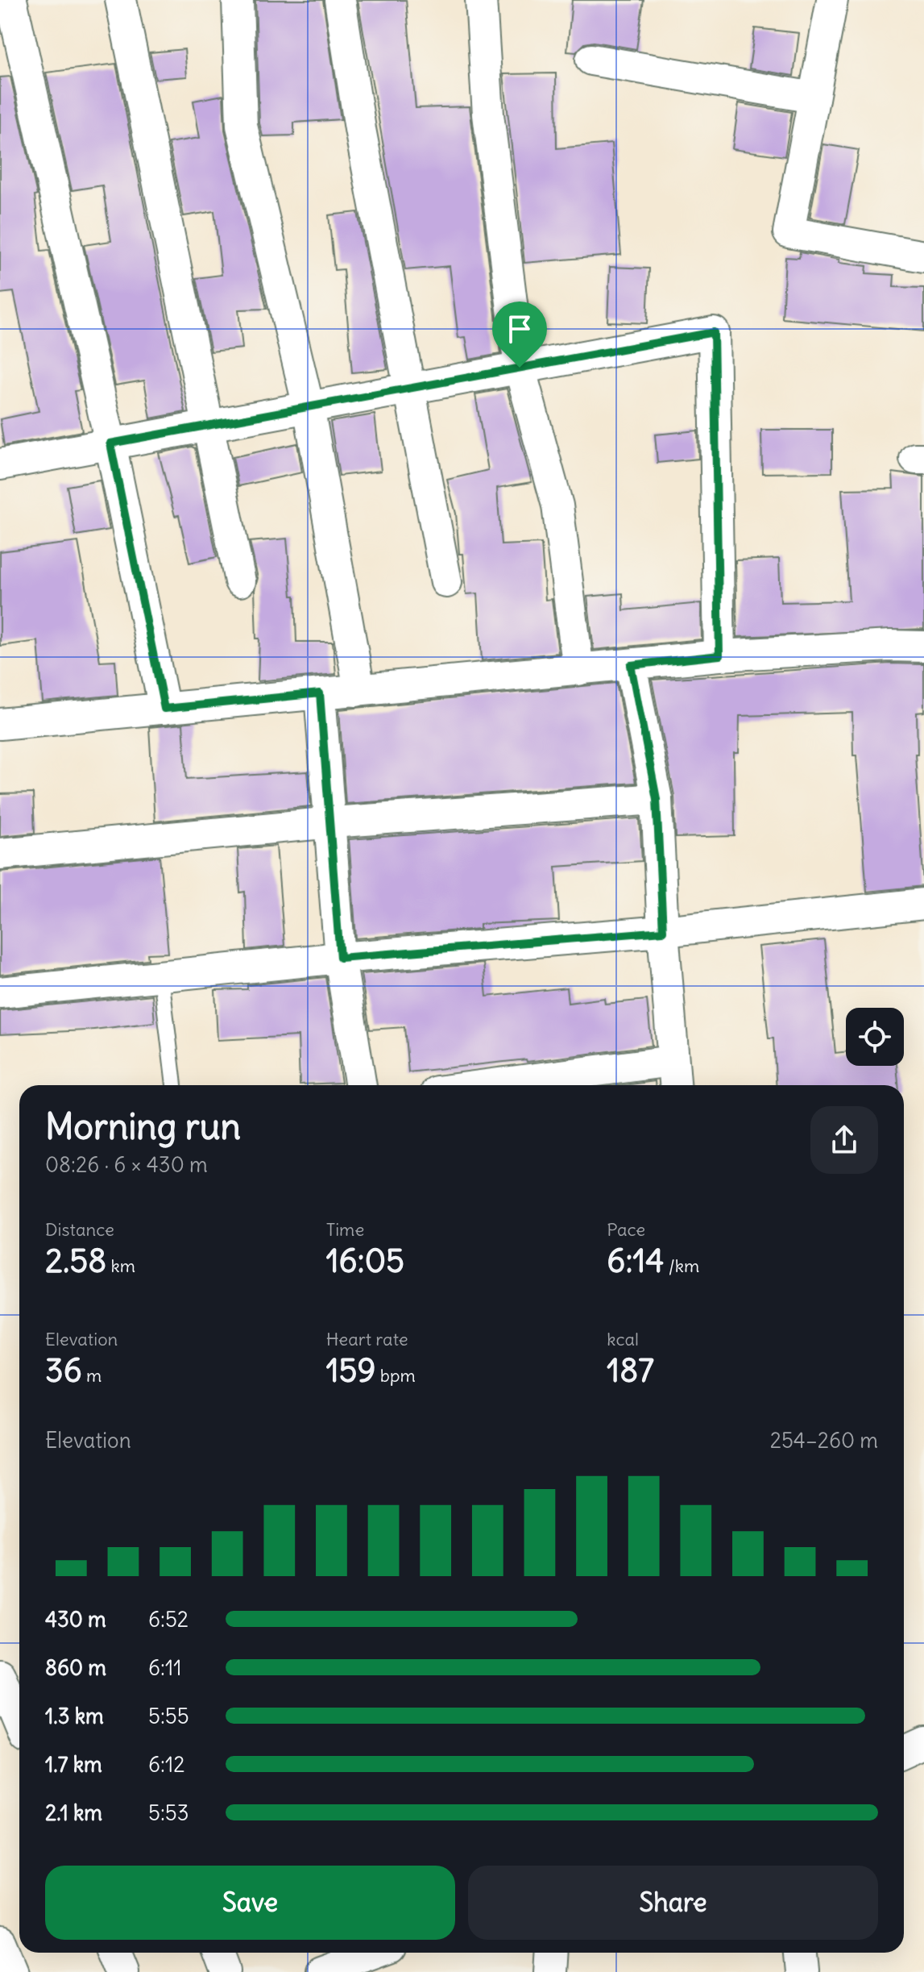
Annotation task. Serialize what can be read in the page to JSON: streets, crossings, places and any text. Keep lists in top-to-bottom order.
{
  "page": {
    "heading": ["Morning run", "08:26 · 6 × 430 m"],
    "stats": [
      ["Distance", "2.58 km"],
      ["Time", "16:05"],
      ["Pace", "6:14 /km"],
      ["Elevation", "36 m"],
      ["Heart rate", "159 bpm"],
      ["kcal", "187"]
    ],
    "chart": ["Elevation", "254–260 m"],
    "list": [
      {
        "name": "430 m",
        "note": "6:52"
      },
      {
        "name": "860 m",
        "note": "6:11"
      },
      {
        "name": "1.3 km",
        "note": "5:55"
      },
      {
        "name": "1.7 km",
        "note": "6:12"
      },
      {
        "name": "2.1 km",
        "note": "5:53"
      }
    ],
    "buttons": ["Save", "Share"]
  }
}
